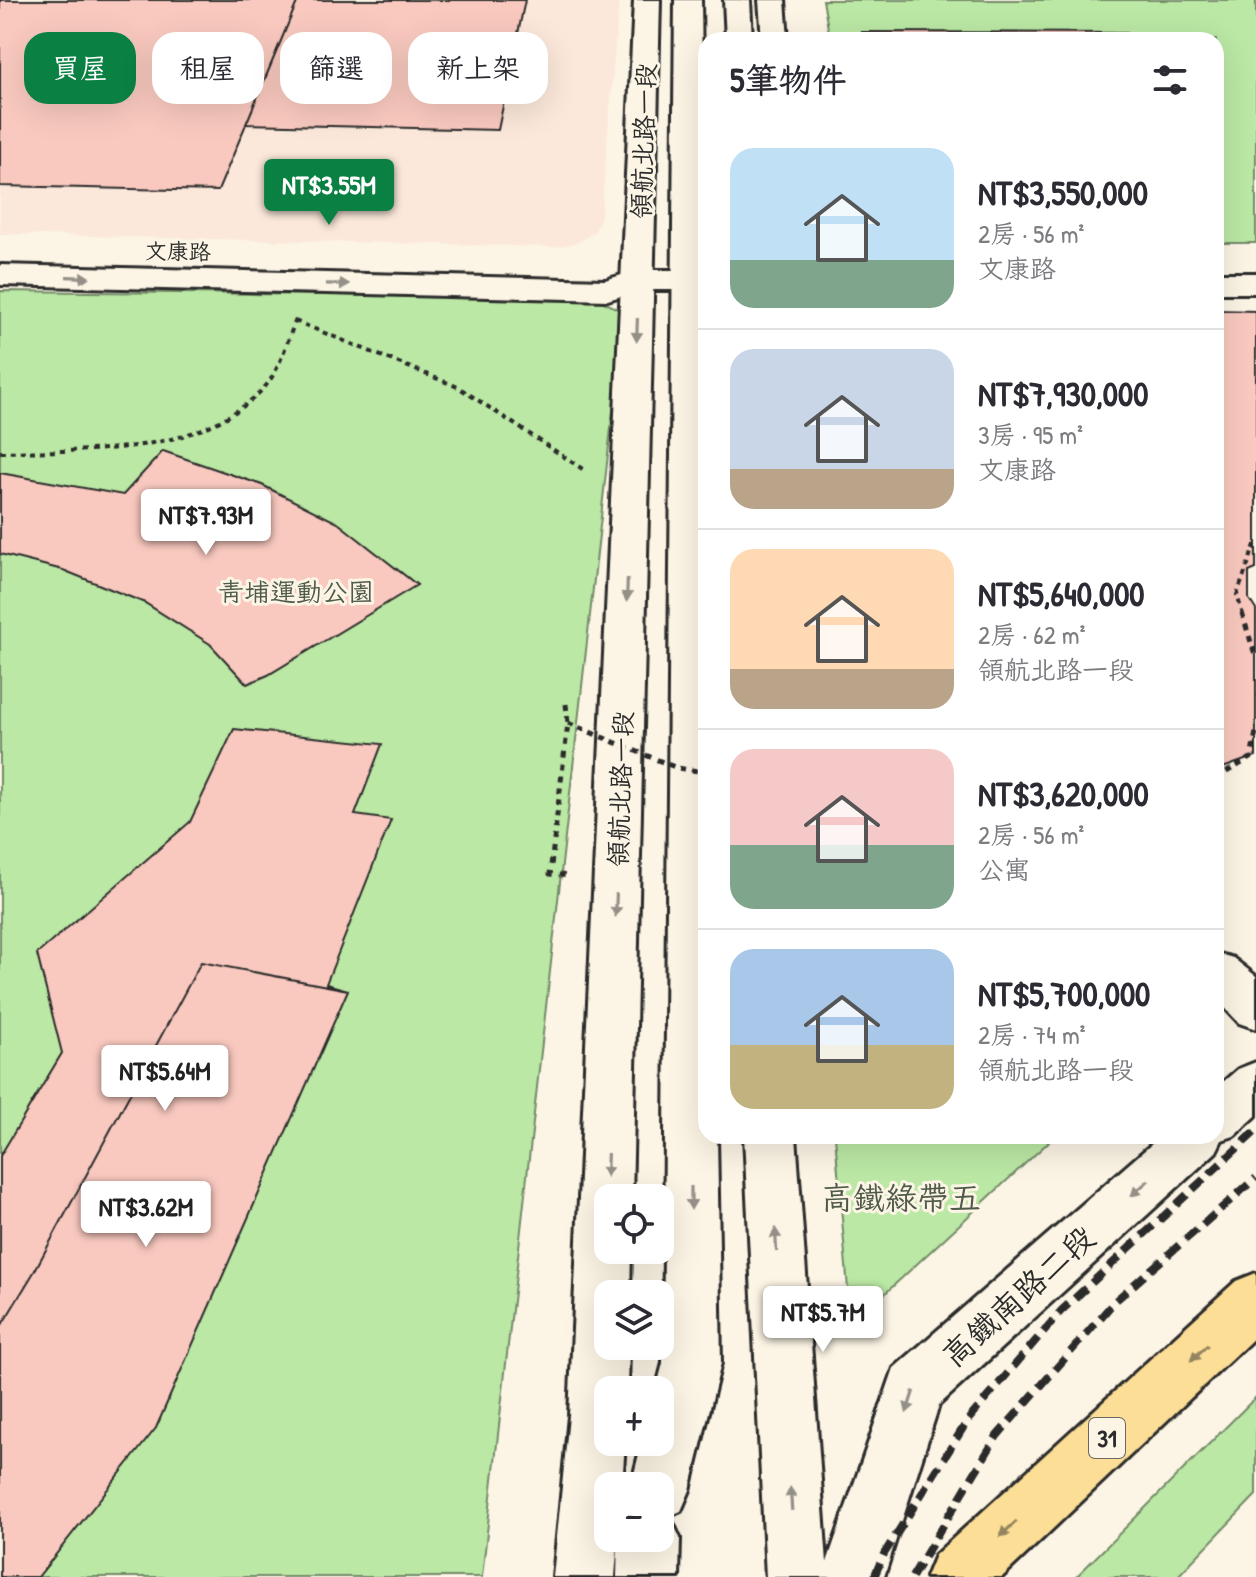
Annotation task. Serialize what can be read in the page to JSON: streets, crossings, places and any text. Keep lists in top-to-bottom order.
{
  "streets": {
    "main road": ["31"],
    "street": ["領航北路一段", "文康路", "高鐵南路二段"]
  },
  "crossings": [
    ["領航北路一段", "文康路"]
  ],
  "one_way": ["領航北路一段", "高鐵南路二段"],
  "parks": ["青埔運動公園", "高鐵綠帶五"],
  "page": {
    "chip": [
      "買屋",
      "租屋",
      "篩選",
      "新上架"
    ],
    "heading": "5筆物件",
    "list": [
      {
        "name": "NT$3,550,000",
        "note": "2房 · 56 m² · 文康路"
      },
      {
        "name": "NT$7,930,000",
        "note": "3房 · 95 m² · 文康路"
      },
      {
        "name": "NT$5,640,000",
        "note": "2房 · 62 m² · 領航北路一段"
      },
      {
        "name": "NT$3,620,000",
        "note": "2房 · 56 m² · 公寓"
      },
      {
        "name": "NT$5,700,000",
        "note": "2房 · 74 m² · 領航北路一段"
      }
    ],
    "price": [
      "NT$3.55M",
      "NT$7.93M",
      "NT$5.64M",
      "NT$3.62M",
      "NT$5.7M"
    ],
    "map_buttons": ["+", "−"]
  }
}
